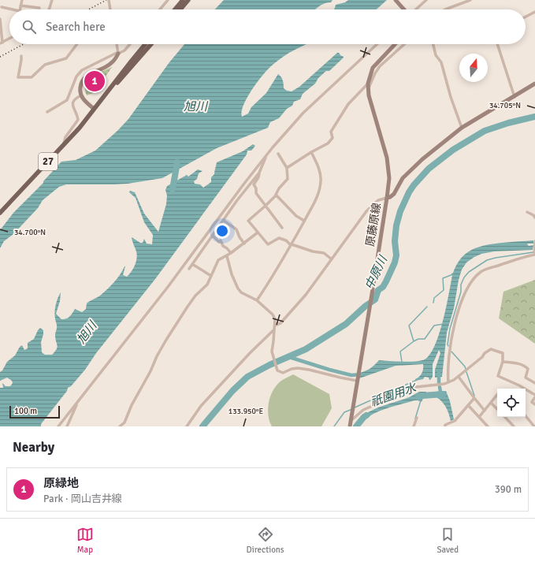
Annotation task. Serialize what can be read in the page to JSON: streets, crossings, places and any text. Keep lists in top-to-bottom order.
{
  "streets": {
    "main road": ["27", "原藤原線"]
  },
  "water": ["旭川", "中原川", "祇園用水"],
  "scale_bar": "100 m",
  "north": "top",
  "page": {
    "search": "Search here",
    "pins": "1",
    "scale": "100 m",
    "heading": "Nearby",
    "list": [
      {
        "mark": "1",
        "name": "原緑地",
        "note": "Park · 岡山吉井線",
        "value": "390 m"
      }
    ],
    "nav": ["Map", "Directions", "Saved"]
  },
  "coordinates": ["34.705°N", "34.700°N", "133.950°E"]
}
